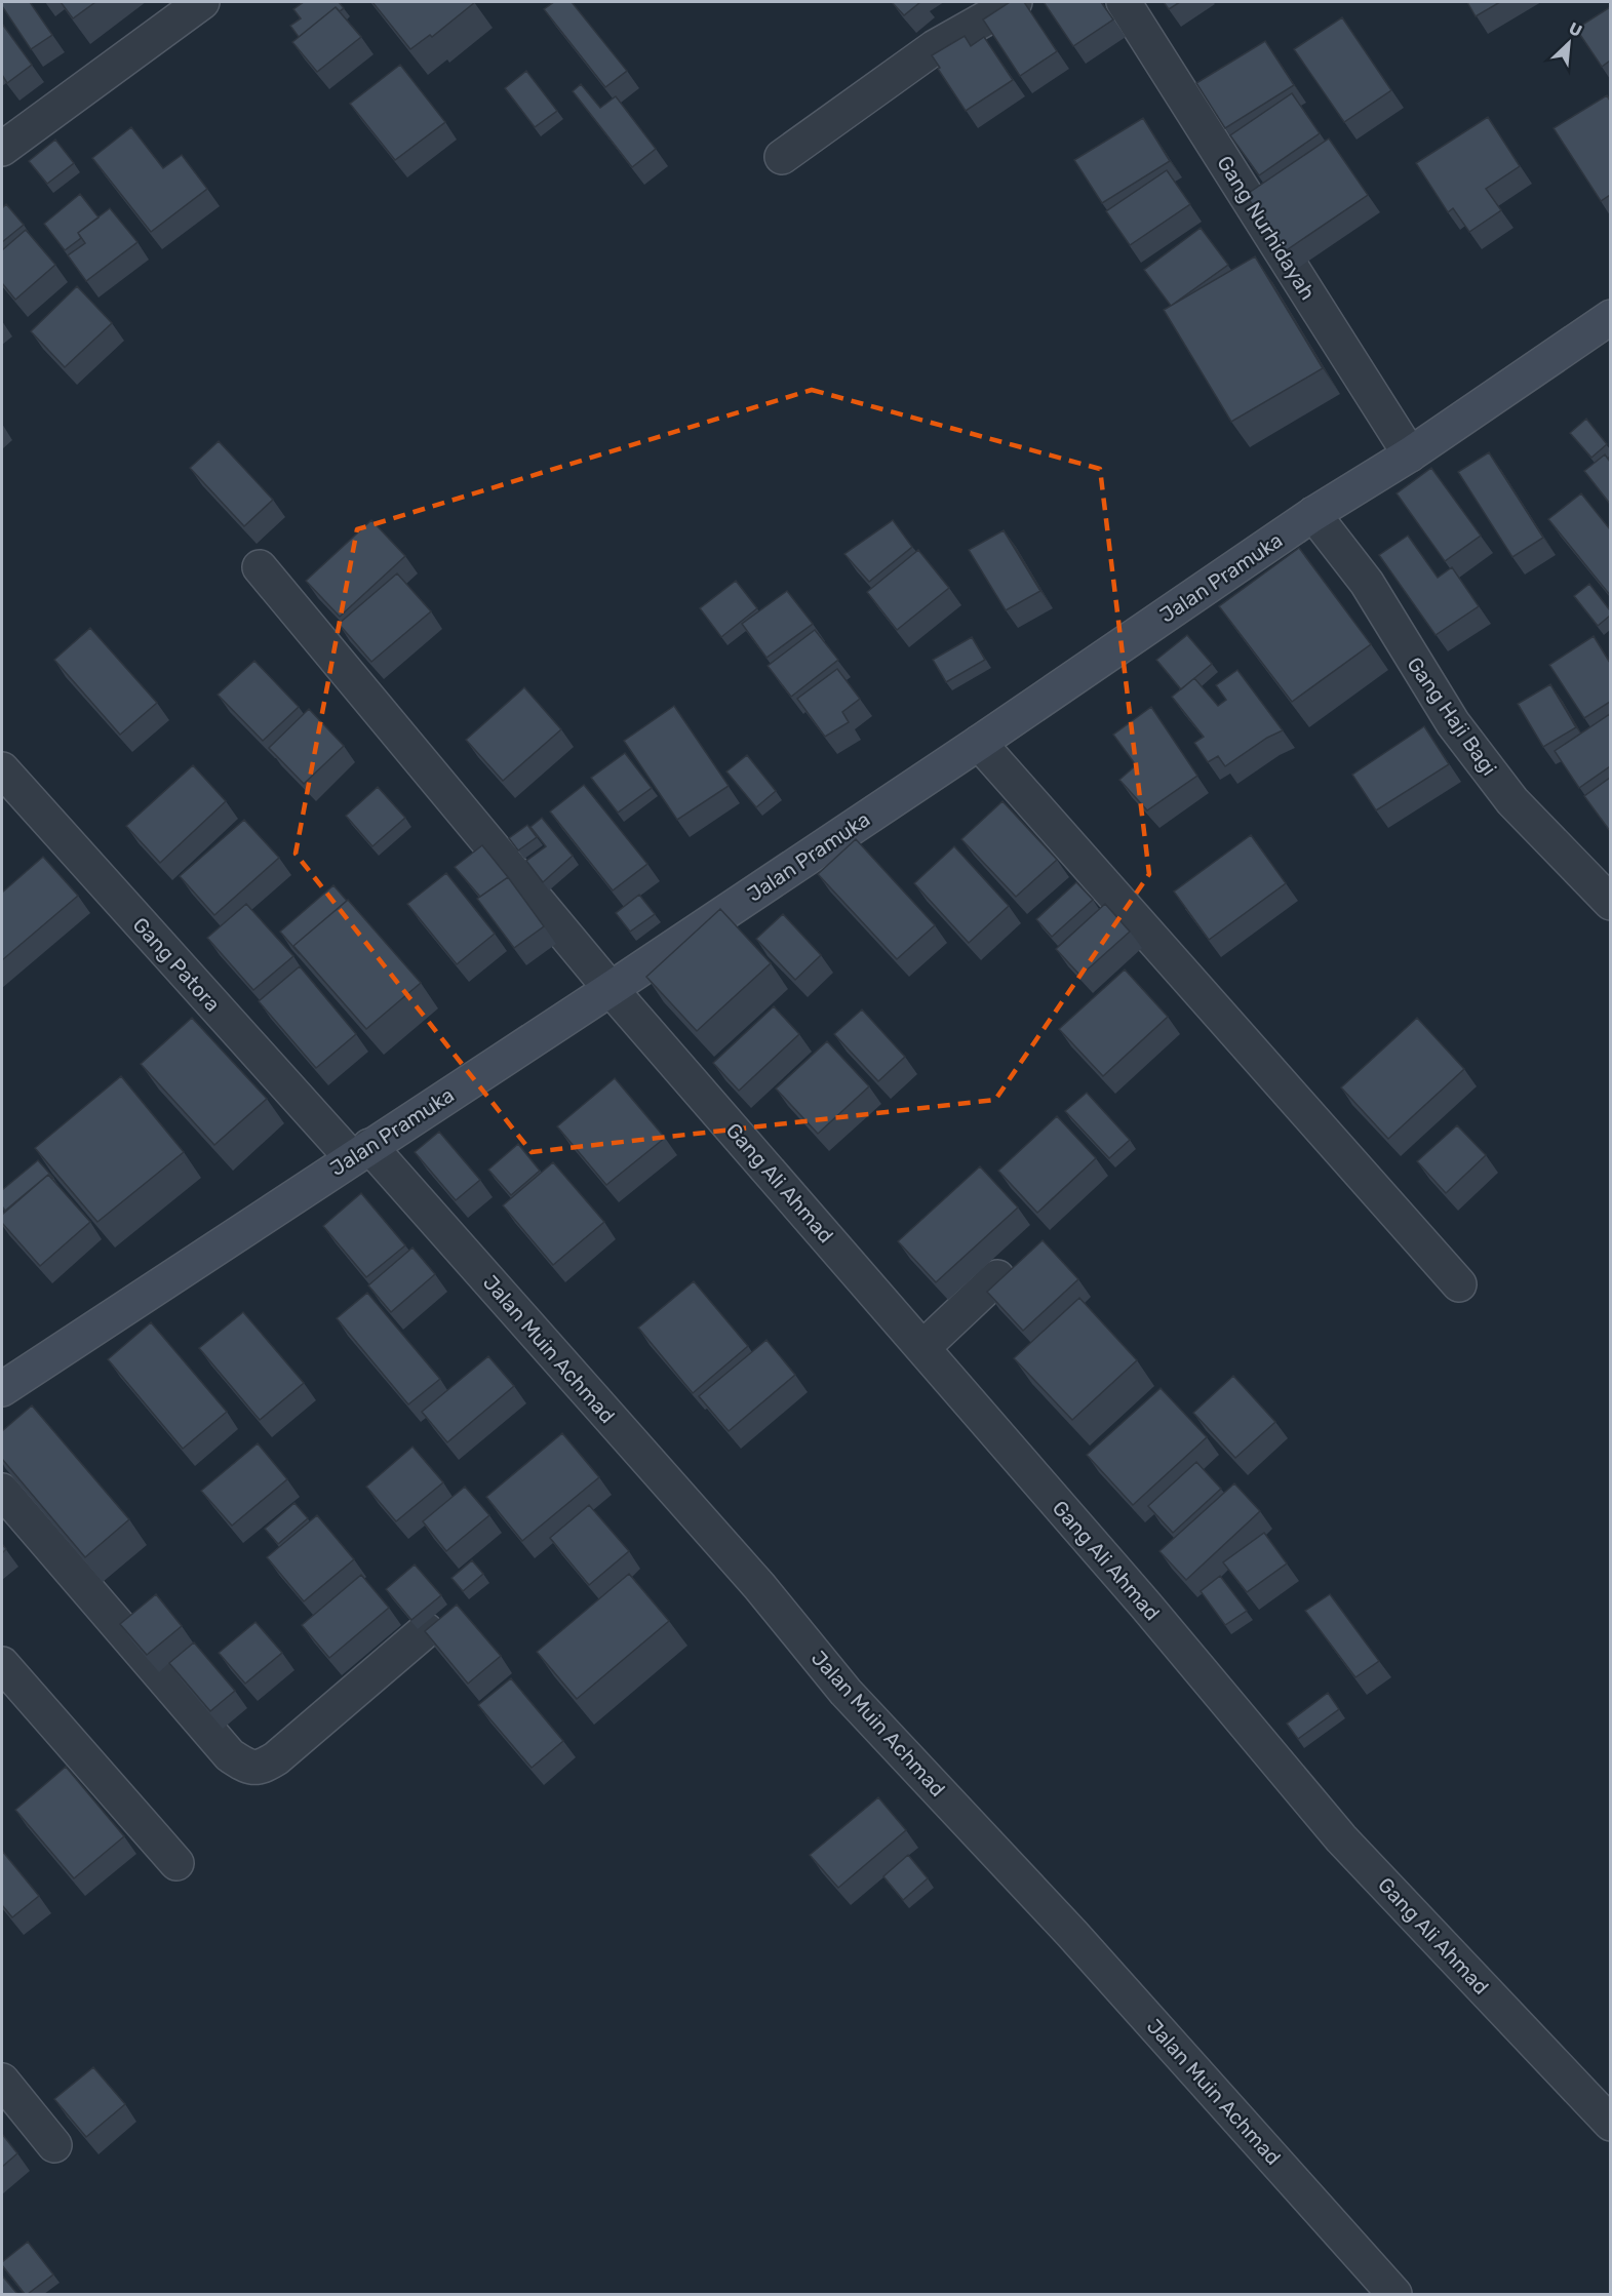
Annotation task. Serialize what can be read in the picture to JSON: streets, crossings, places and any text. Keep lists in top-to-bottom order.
{
  "streets": {
    "street": [
      "Gang Nurhidayah",
      "Jalan Pramuka",
      "Gang Haji Bagi",
      "Gang Patora",
      "Gang Ali Ahmad",
      "Jalan Muin Achmad"
    ]
  },
  "crossings": [
    ["Gang Nurhidayah", "Jalan Pramuka"],
    ["Jalan Pramuka", "Gang Haji Bagi"],
    ["Jalan Pramuka", "Gang Patora"],
    ["Jalan Pramuka", "Gang Ali Ahmad"],
    ["Jalan Pramuka", "Jalan Muin Achmad"],
    ["Gang Patora", "Jalan Muin Achmad"]
  ],
  "north": "top right"
}
